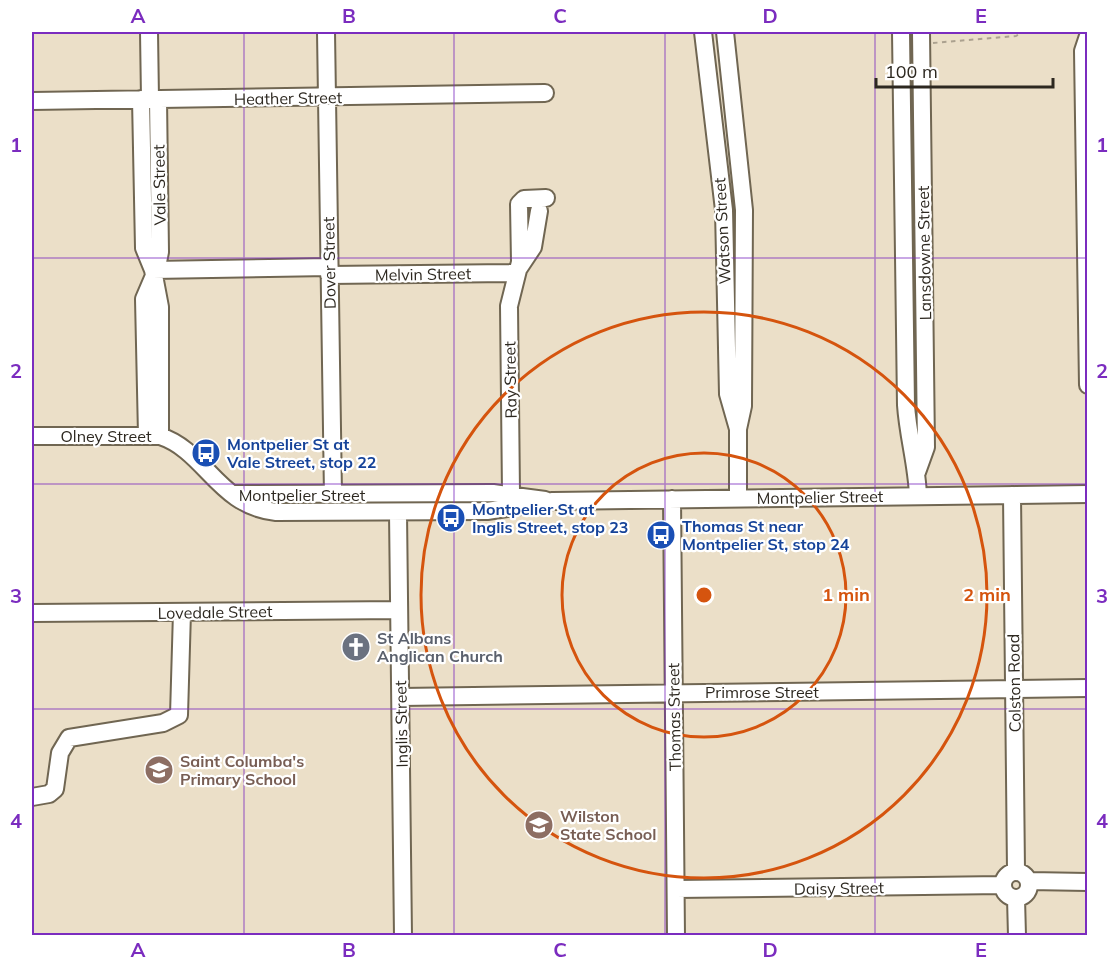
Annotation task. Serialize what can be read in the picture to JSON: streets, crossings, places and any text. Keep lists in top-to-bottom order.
{
  "streets": {
    "street": [
      "Heather Street",
      "Vale Street",
      "Watson Street",
      "Lansdowne Street",
      "Dover Street",
      "Melvin Street",
      "Ray Street",
      "Olney Street",
      "Montpelier Street",
      "Lovedale Street",
      "Colston Road",
      "Primrose Street",
      "Thomas Street",
      "Inglis Street",
      "Daisy Street"
    ]
  },
  "crossings": [
    ["Heather Street", "Vale Street"],
    ["Heather Street", "Dover Street"],
    ["Vale Street", "Melvin Street"],
    ["Vale Street", "Olney Street"],
    ["Watson Street", "Montpelier Street"],
    ["Lansdowne Street", "Montpelier Street"],
    ["Dover Street", "Melvin Street"],
    ["Dover Street", "Montpelier Street"],
    ["Melvin Street", "Ray Street"],
    ["Ray Street", "Montpelier Street"],
    ["Olney Street", "Montpelier Street"],
    ["Montpelier Street", "Colston Road"],
    ["Montpelier Street", "Thomas Street"],
    ["Montpelier Street", "Inglis Street"],
    ["Lovedale Street", "Inglis Street"],
    ["Colston Road", "Primrose Street"],
    ["Colston Road", "Daisy Street"],
    ["Primrose Street", "Thomas Street"],
    ["Primrose Street", "Inglis Street"],
    ["Thomas Street", "Daisy Street"]
  ],
  "places": {
    "bus stop": ["Montpelier St at Vale Street, stop 22", "Montpelier St at Inglis Street, stop 23", "Thomas St near Montpelier St, stop 24"],
    "church": ["St Albans Anglican Church"],
    "school or university": ["Saint Columba's Primary School", "Wilston State School"]
  },
  "scale_bar": "100 m",
  "grid": {
    "columns": [
      "A",
      "B",
      "C",
      "D",
      "E"
    ],
    "rows": [
      "1",
      "2",
      "3",
      "4"
    ]
  },
  "rings": ["1 min", "2 min"]
}
